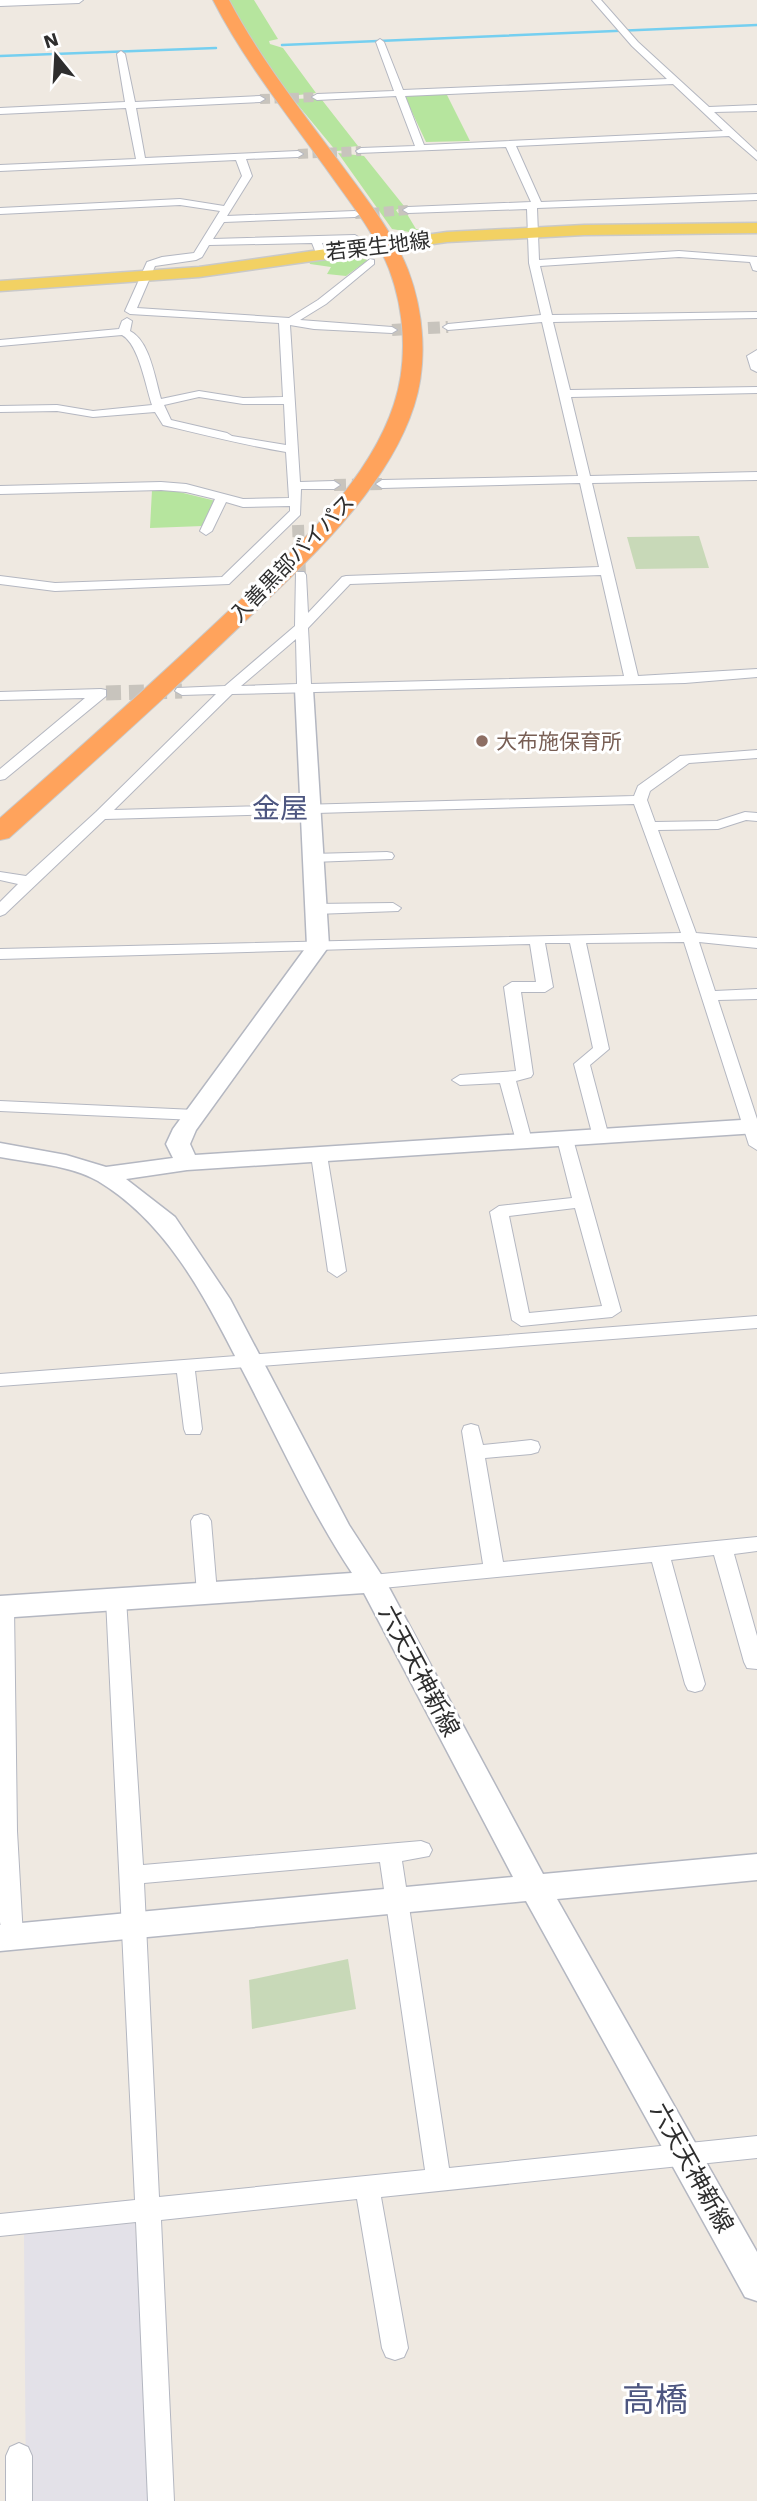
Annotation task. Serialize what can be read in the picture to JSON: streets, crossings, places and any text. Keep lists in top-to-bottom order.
{
  "streets": {
    "highway": ["入善黒部バイパス"],
    "main road": ["若栗生地線"],
    "street": ["六天天神新線"]
  },
  "crossings": [
    ["若栗生地線", "入善黒部バイパス"]
  ],
  "districts": ["金屋", "高橋"],
  "places": ["大布施保育所"],
  "north": "top"
}
